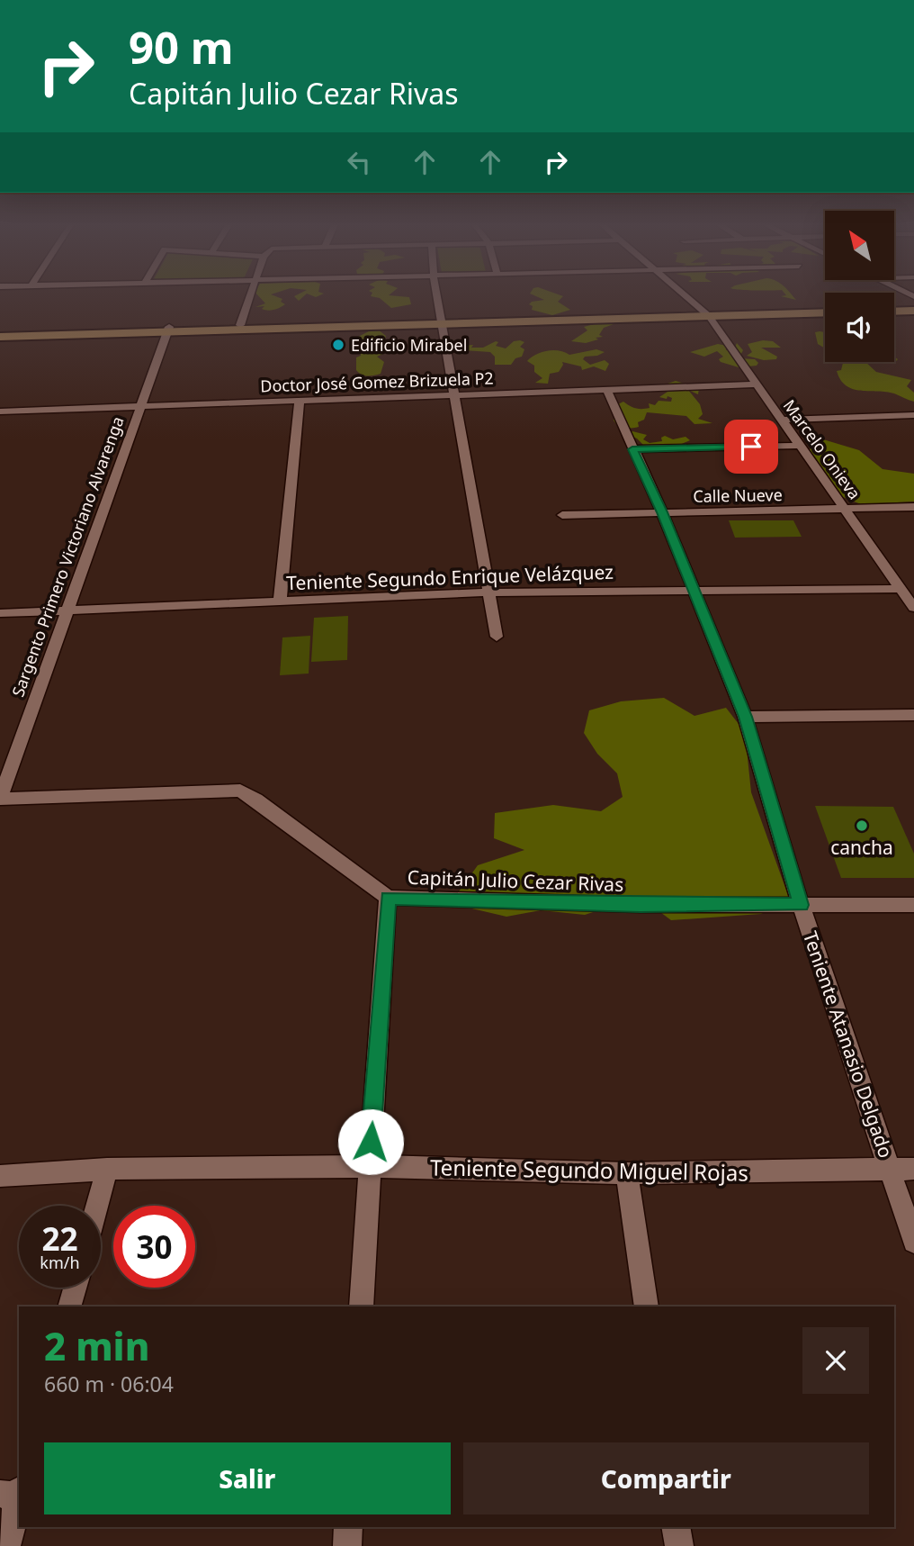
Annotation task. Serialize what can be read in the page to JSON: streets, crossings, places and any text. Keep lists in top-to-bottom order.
{
  "streets": {
    "street": [
      "Doctor José Gomez Brizuela P2",
      "Marcelo Onieva",
      "Calle Nueve",
      "Sargento Primero Victoriano Alvarenga",
      "Teniente Segundo Enrique Velázquez",
      "Capitán Julio Cezar Rivas",
      "Teniente Atanasio Delgado",
      "Teniente Segundo Miguel Rojas"
    ]
  },
  "crossings": [
    ["Doctor José Gomez Brizuela P2", "Marcelo Onieva"],
    ["Doctor José Gomez Brizuela P2", "Sargento Primero Victoriano Alvarenga"],
    ["Doctor José Gomez Brizuela P2", "Teniente Atanasio Delgado"],
    ["Marcelo Onieva", "Calle Nueve"],
    ["Marcelo Onieva", "Teniente Segundo Enrique Velázquez"],
    ["Calle Nueve", "Teniente Atanasio Delgado"],
    ["Sargento Primero Victoriano Alvarenga", "Teniente Segundo Enrique Velázquez"],
    ["Sargento Primero Victoriano Alvarenga", "Capitán Julio Cezar Rivas"],
    ["Teniente Segundo Enrique Velázquez", "Teniente Atanasio Delgado"],
    ["Capitán Julio Cezar Rivas", "Teniente Atanasio Delgado"],
    ["Teniente Atanasio Delgado", "Teniente Segundo Miguel Rojas"]
  ],
  "places": ["Edificio Mirabel", "cancha"],
  "north": "top left",
  "page": {
    "turn": ["90 m", "Capitán Julio Cezar Rivas"],
    "speed": "22 km/h",
    "limit": "30",
    "heading": ["2 min", "660 m · 06:04"],
    "buttons": ["Salir", "Compartir"]
  }
}
